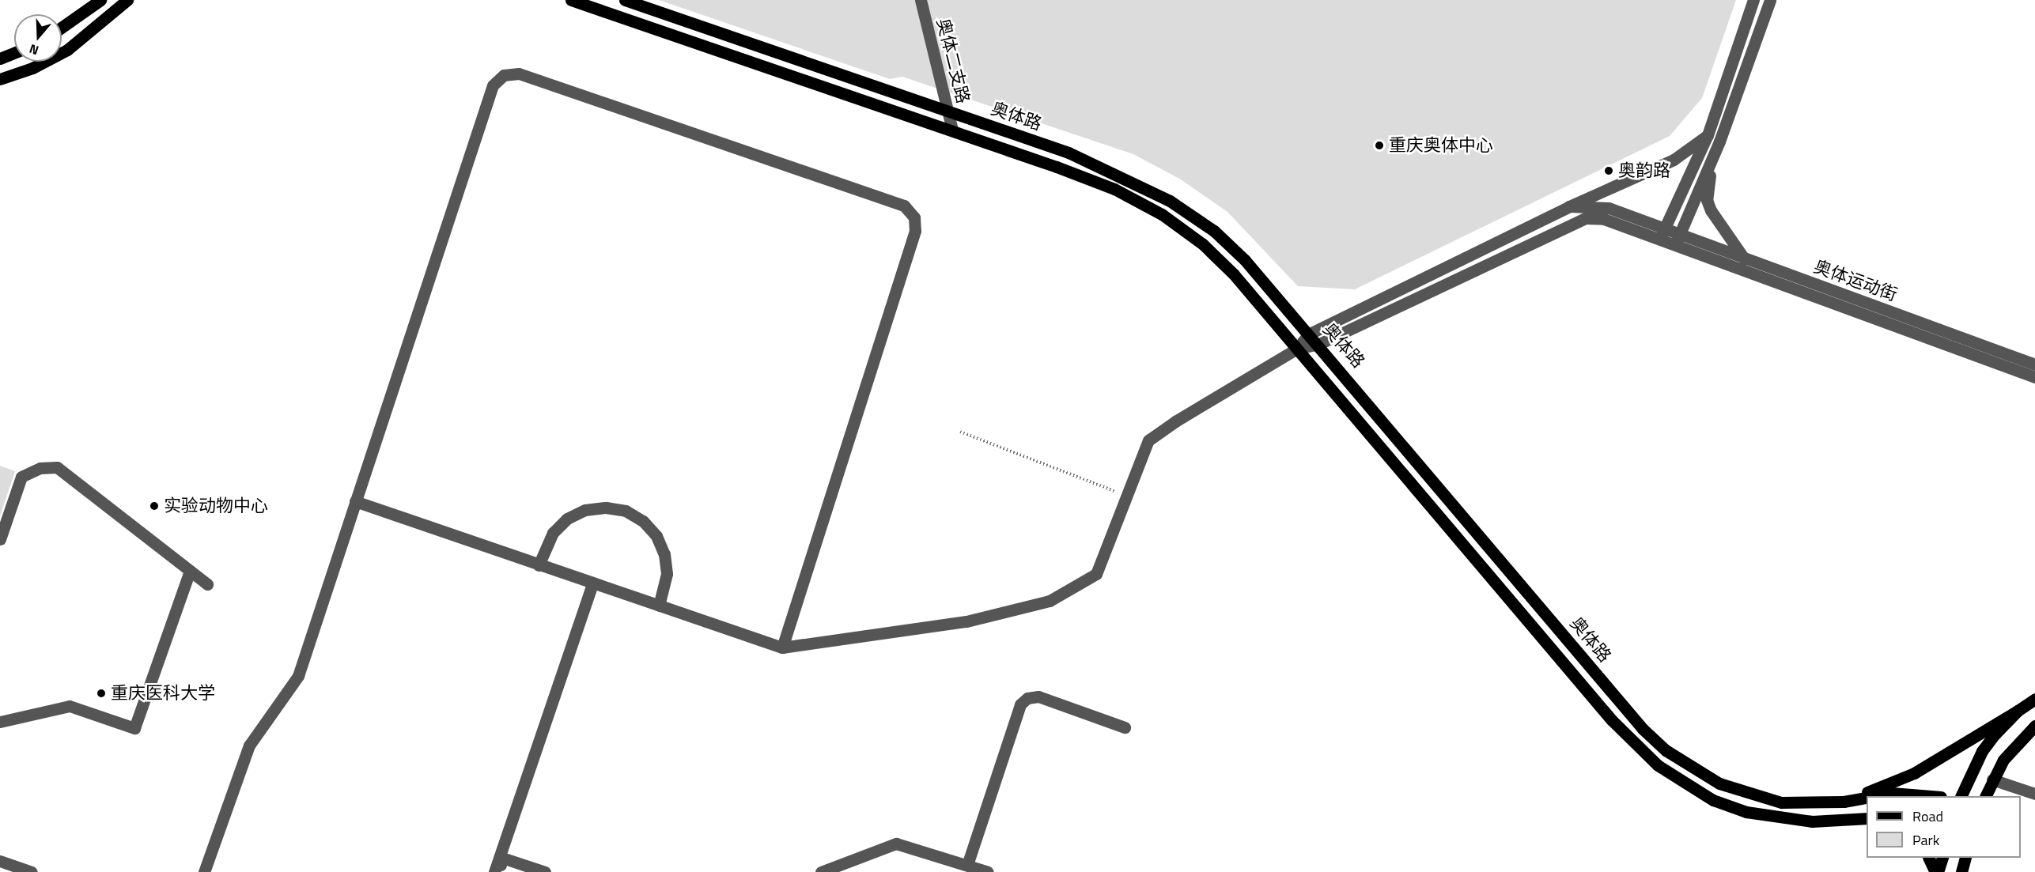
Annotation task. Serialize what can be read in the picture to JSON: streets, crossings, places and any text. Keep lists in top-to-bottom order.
{
  "streets": {
    "main road": ["奥体路"],
    "street": ["奥体二支路", "奥体运动街"]
  },
  "crossings": [
    ["奥体二支路", "奥体路"]
  ],
  "places": [
    "重庆奥体中心",
    "奥韵路",
    "实验动物中心",
    "重庆医科大学"
  ],
  "legend": ["Road", "Park"],
  "north": "bottom"
}
